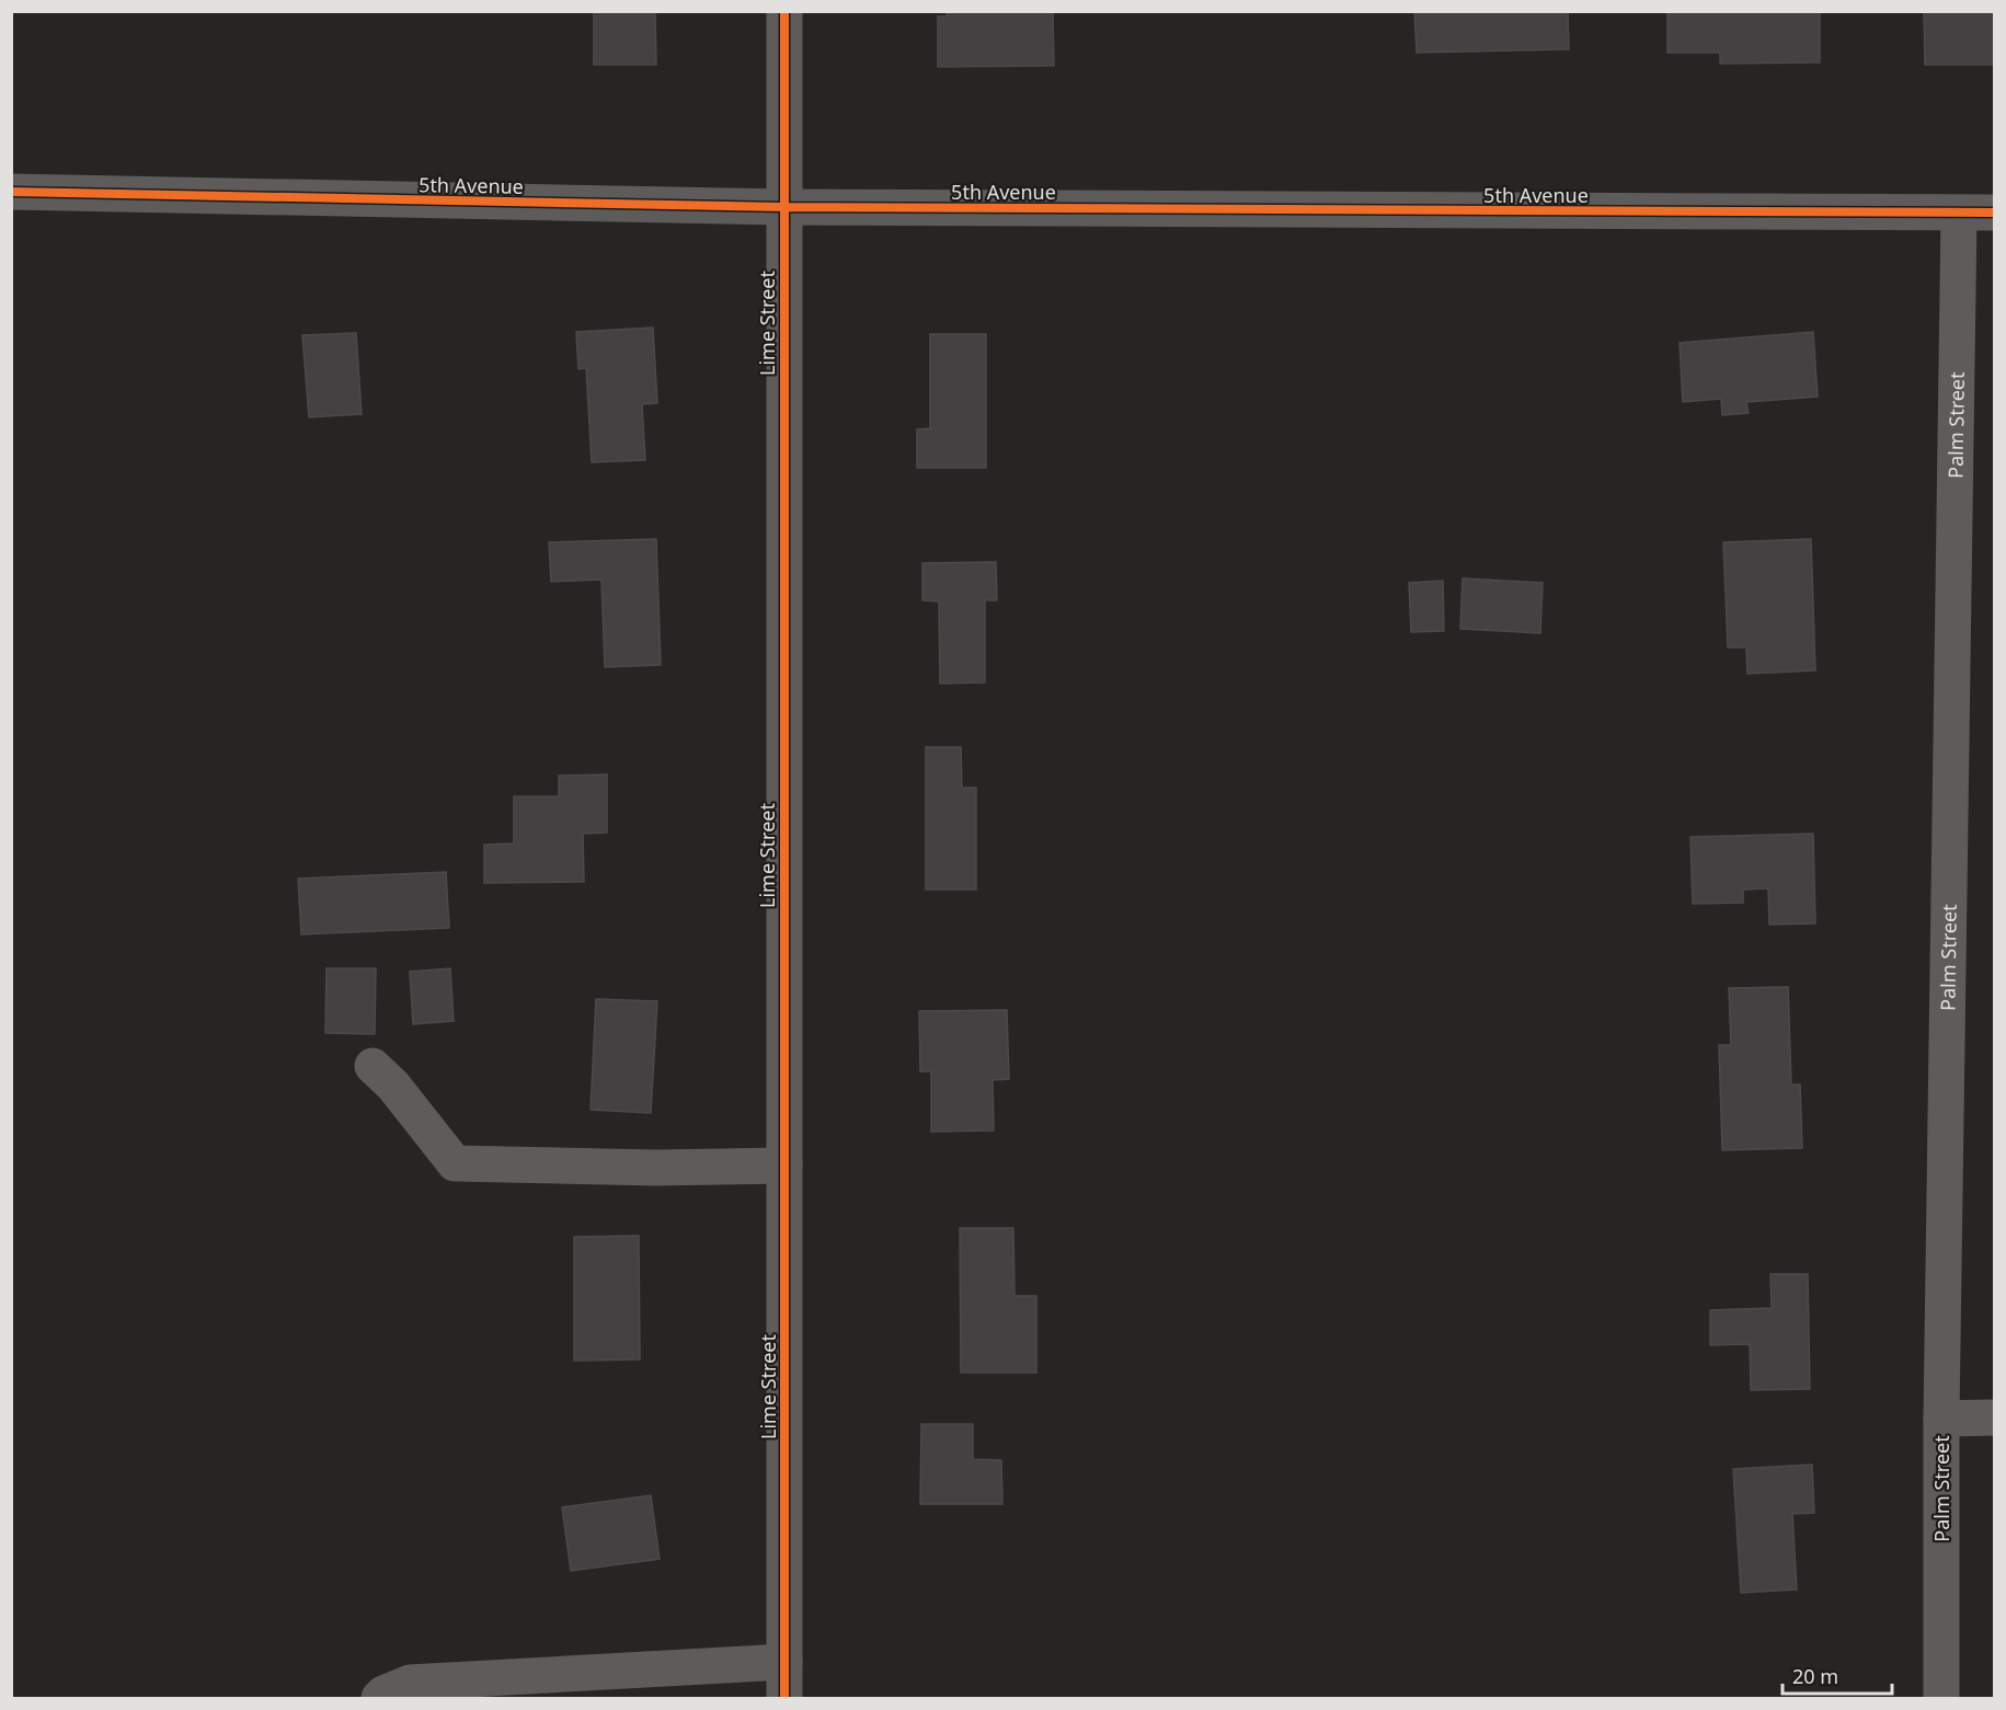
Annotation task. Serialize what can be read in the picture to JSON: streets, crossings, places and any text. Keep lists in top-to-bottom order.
{
  "streets": {
    "street": ["5th Avenue", "Lime Street", "Palm Street"]
  },
  "crossings": [
    ["5th Avenue", "Lime Street"],
    ["5th Avenue", "Palm Street"]
  ],
  "scale_bar": "20 m"
}
